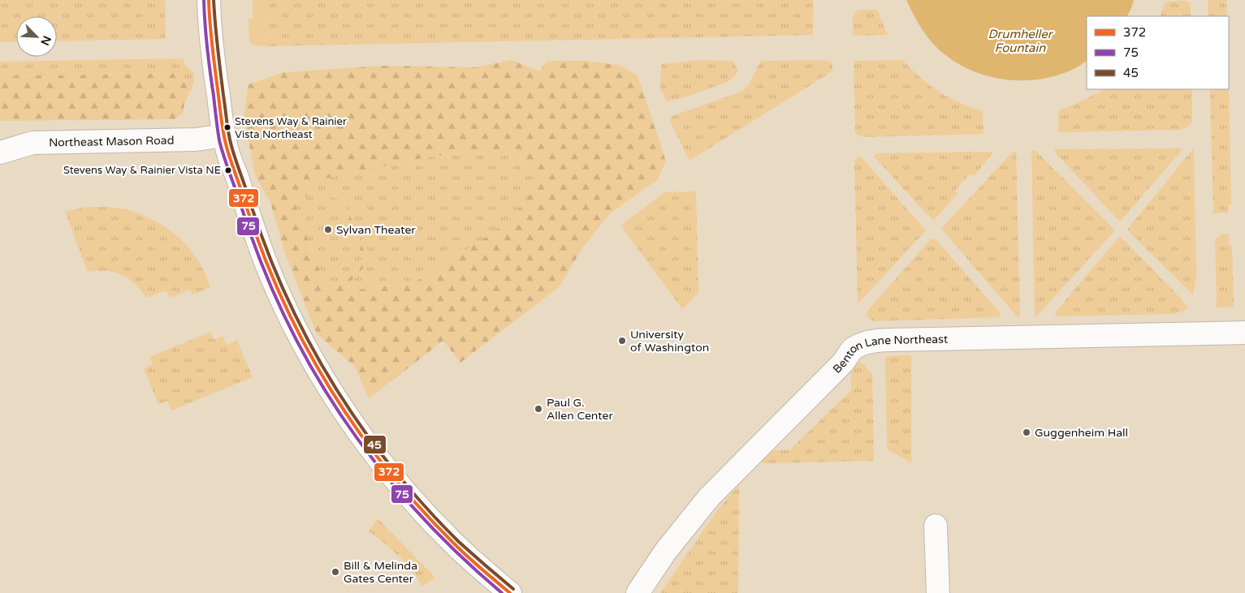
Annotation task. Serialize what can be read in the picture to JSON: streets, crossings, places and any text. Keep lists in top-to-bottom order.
{
  "streets": {
    "street": ["Northeast Mason Road", "Benton Lane Northeast"]
  },
  "water": ["Drumheller Fountain"],
  "places": [
    "Stevens Way & Rainier Vista Northeast",
    "Stevens Way & Rainier Vista NE",
    "Sylvan Theater",
    "University of Washington",
    "Paul G. Allen Center",
    "Guggenheim Hall",
    "Bill & Melinda Gates Center"
  ],
  "lines": ["transit line 372", "transit line 75", "transit line 45"],
  "legend": ["372", "75", "45"],
  "north": "bottom right"
}
